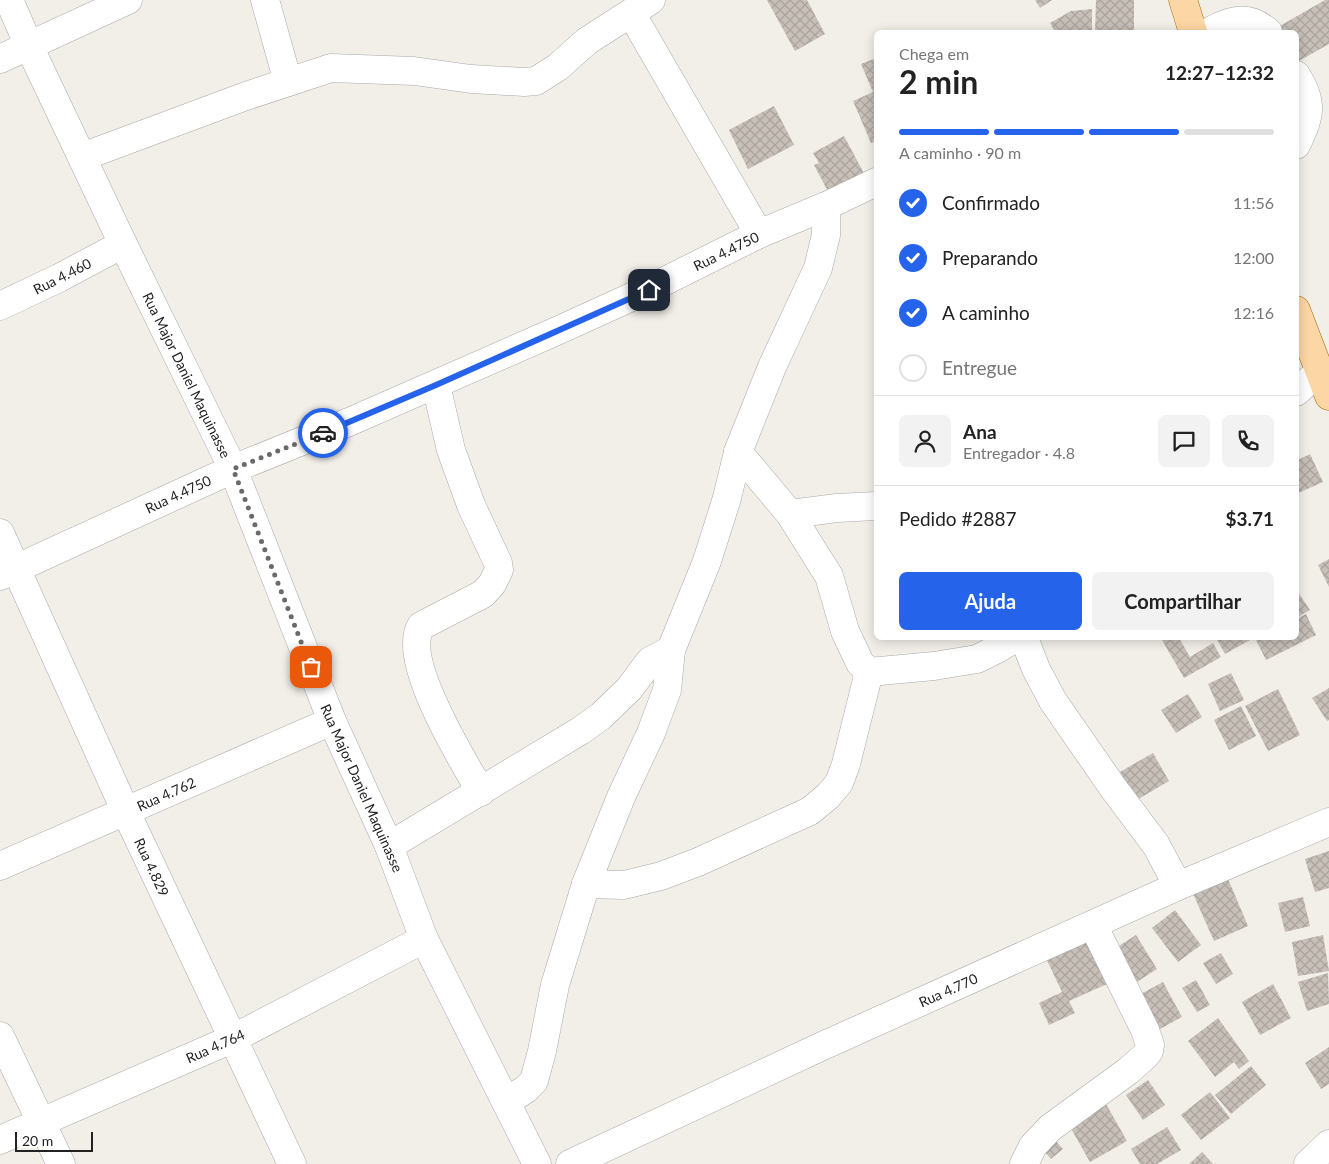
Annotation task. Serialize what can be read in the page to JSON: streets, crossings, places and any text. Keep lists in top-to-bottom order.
{
  "streets": {
    "street": [
      "Rua 4.4750",
      "Rua 4.460",
      "Rua Major Daniel Maquinasse",
      "Rua 4.762",
      "Rua 4.829",
      "Rua 4.770",
      "Rua 4.764"
    ]
  },
  "crossings": [
    ["Rua 4.4750", "Rua Major Daniel Maquinasse"],
    ["Rua 4.4750", "Rua 4.829"],
    ["Rua 4.460", "Rua Major Daniel Maquinasse"],
    ["Rua Major Daniel Maquinasse", "Rua 4.762"],
    ["Rua Major Daniel Maquinasse", "Rua 4.764"],
    ["Rua 4.762", "Rua 4.829"],
    ["Rua 4.829", "Rua 4.764"]
  ],
  "scale_bar": "20 m",
  "page": {
    "heading": ["2 min", "Chega em", "12:27–12:32"],
    "panel": [
      "Ana",
      "Entregador · 4.8",
      "Pedido #2887",
      "$3.71"
    ],
    "bar": "A caminho · 90 m",
    "list": [
      ["Confirmado", "11:56"],
      ["Preparando", "12:00"],
      ["A caminho", "12:16"],
      "Entregue"
    ],
    "buttons": ["Ajuda", "Compartilhar"],
    "scale": "20 m"
  }
}
